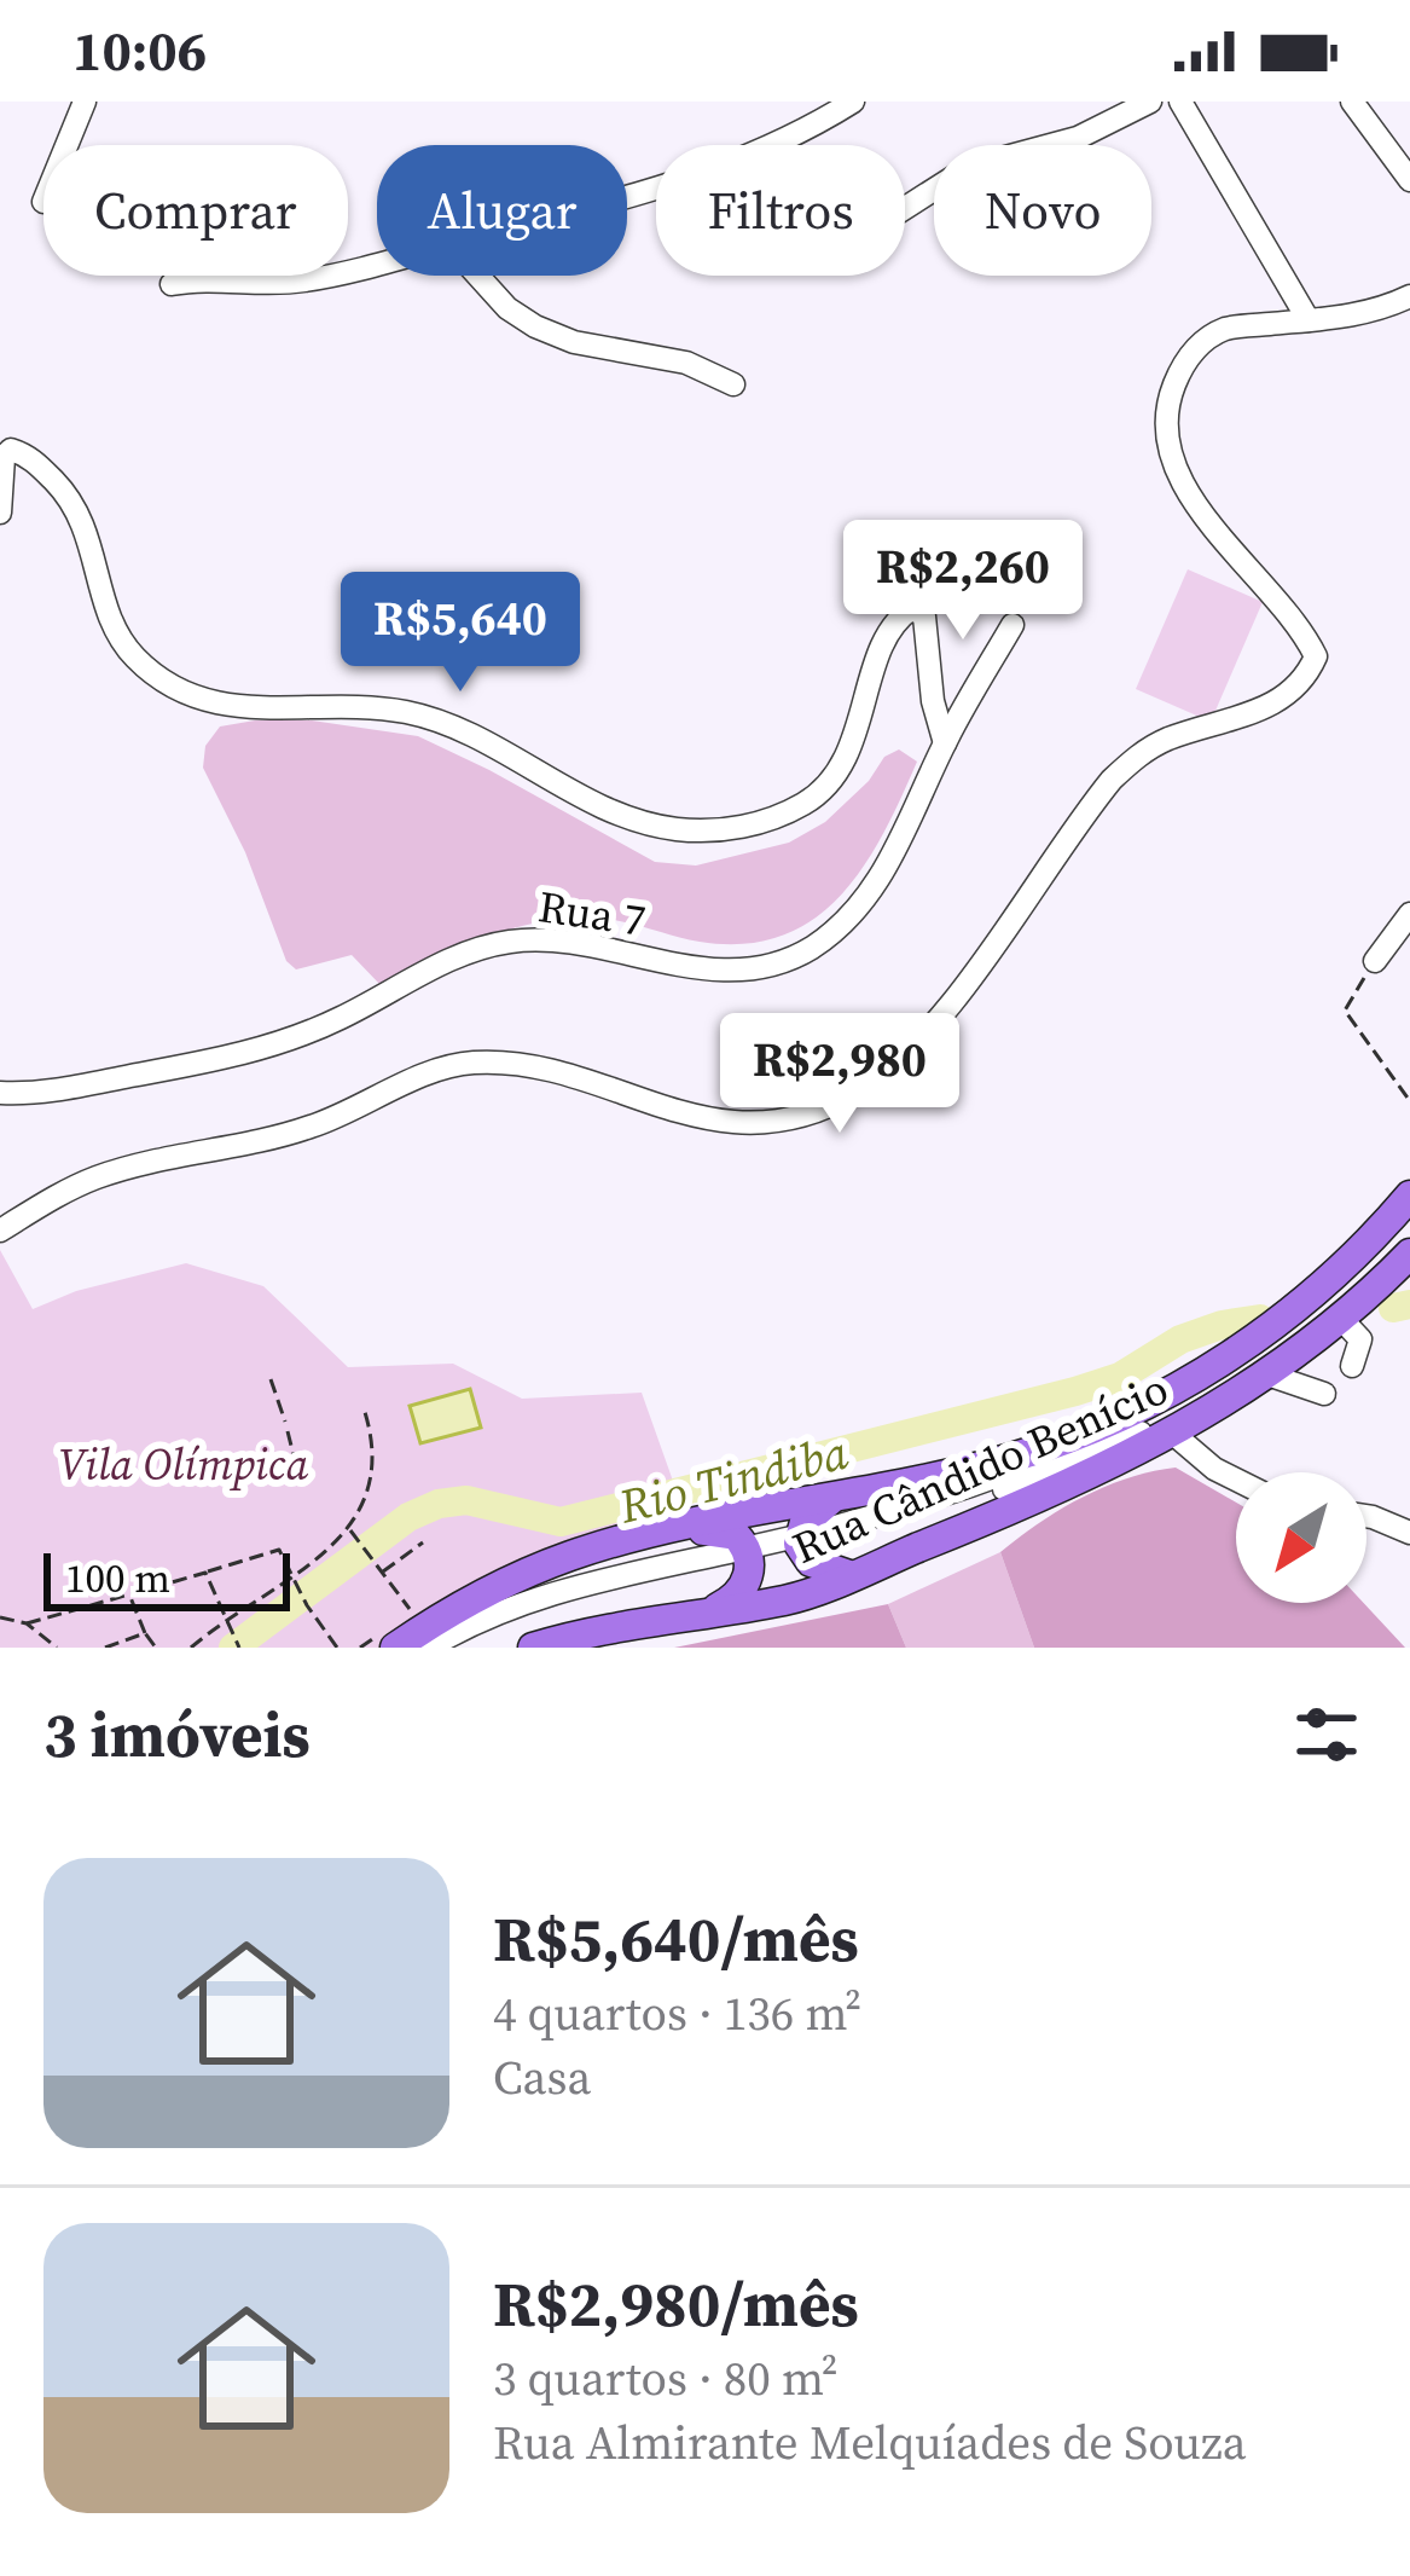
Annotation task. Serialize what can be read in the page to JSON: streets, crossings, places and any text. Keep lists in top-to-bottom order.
{
  "streets": {
    "main road": ["Rua Cândido Benício"],
    "street": ["Rua 7"]
  },
  "water": ["Rio Tindiba"],
  "parks": ["Vila Olímpica"],
  "scale_bar": "100 m",
  "north": "bottom left",
  "page": {
    "status": "10:06",
    "chip": [
      "Comprar",
      "Alugar",
      "Filtros",
      "Novo"
    ],
    "price": ["R$2,260", "R$5,640", "R$2,980"],
    "scale": "100 m",
    "heading": "3 imóveis",
    "list": [
      {
        "name": "R$5,640/mês",
        "note": "4 quartos · 136 m² · Casa"
      },
      {
        "name": "R$2,980/mês",
        "note": "3 quartos · 80 m² · Rua Almirante Melquíades de Souza"
      }
    ]
  }
}
